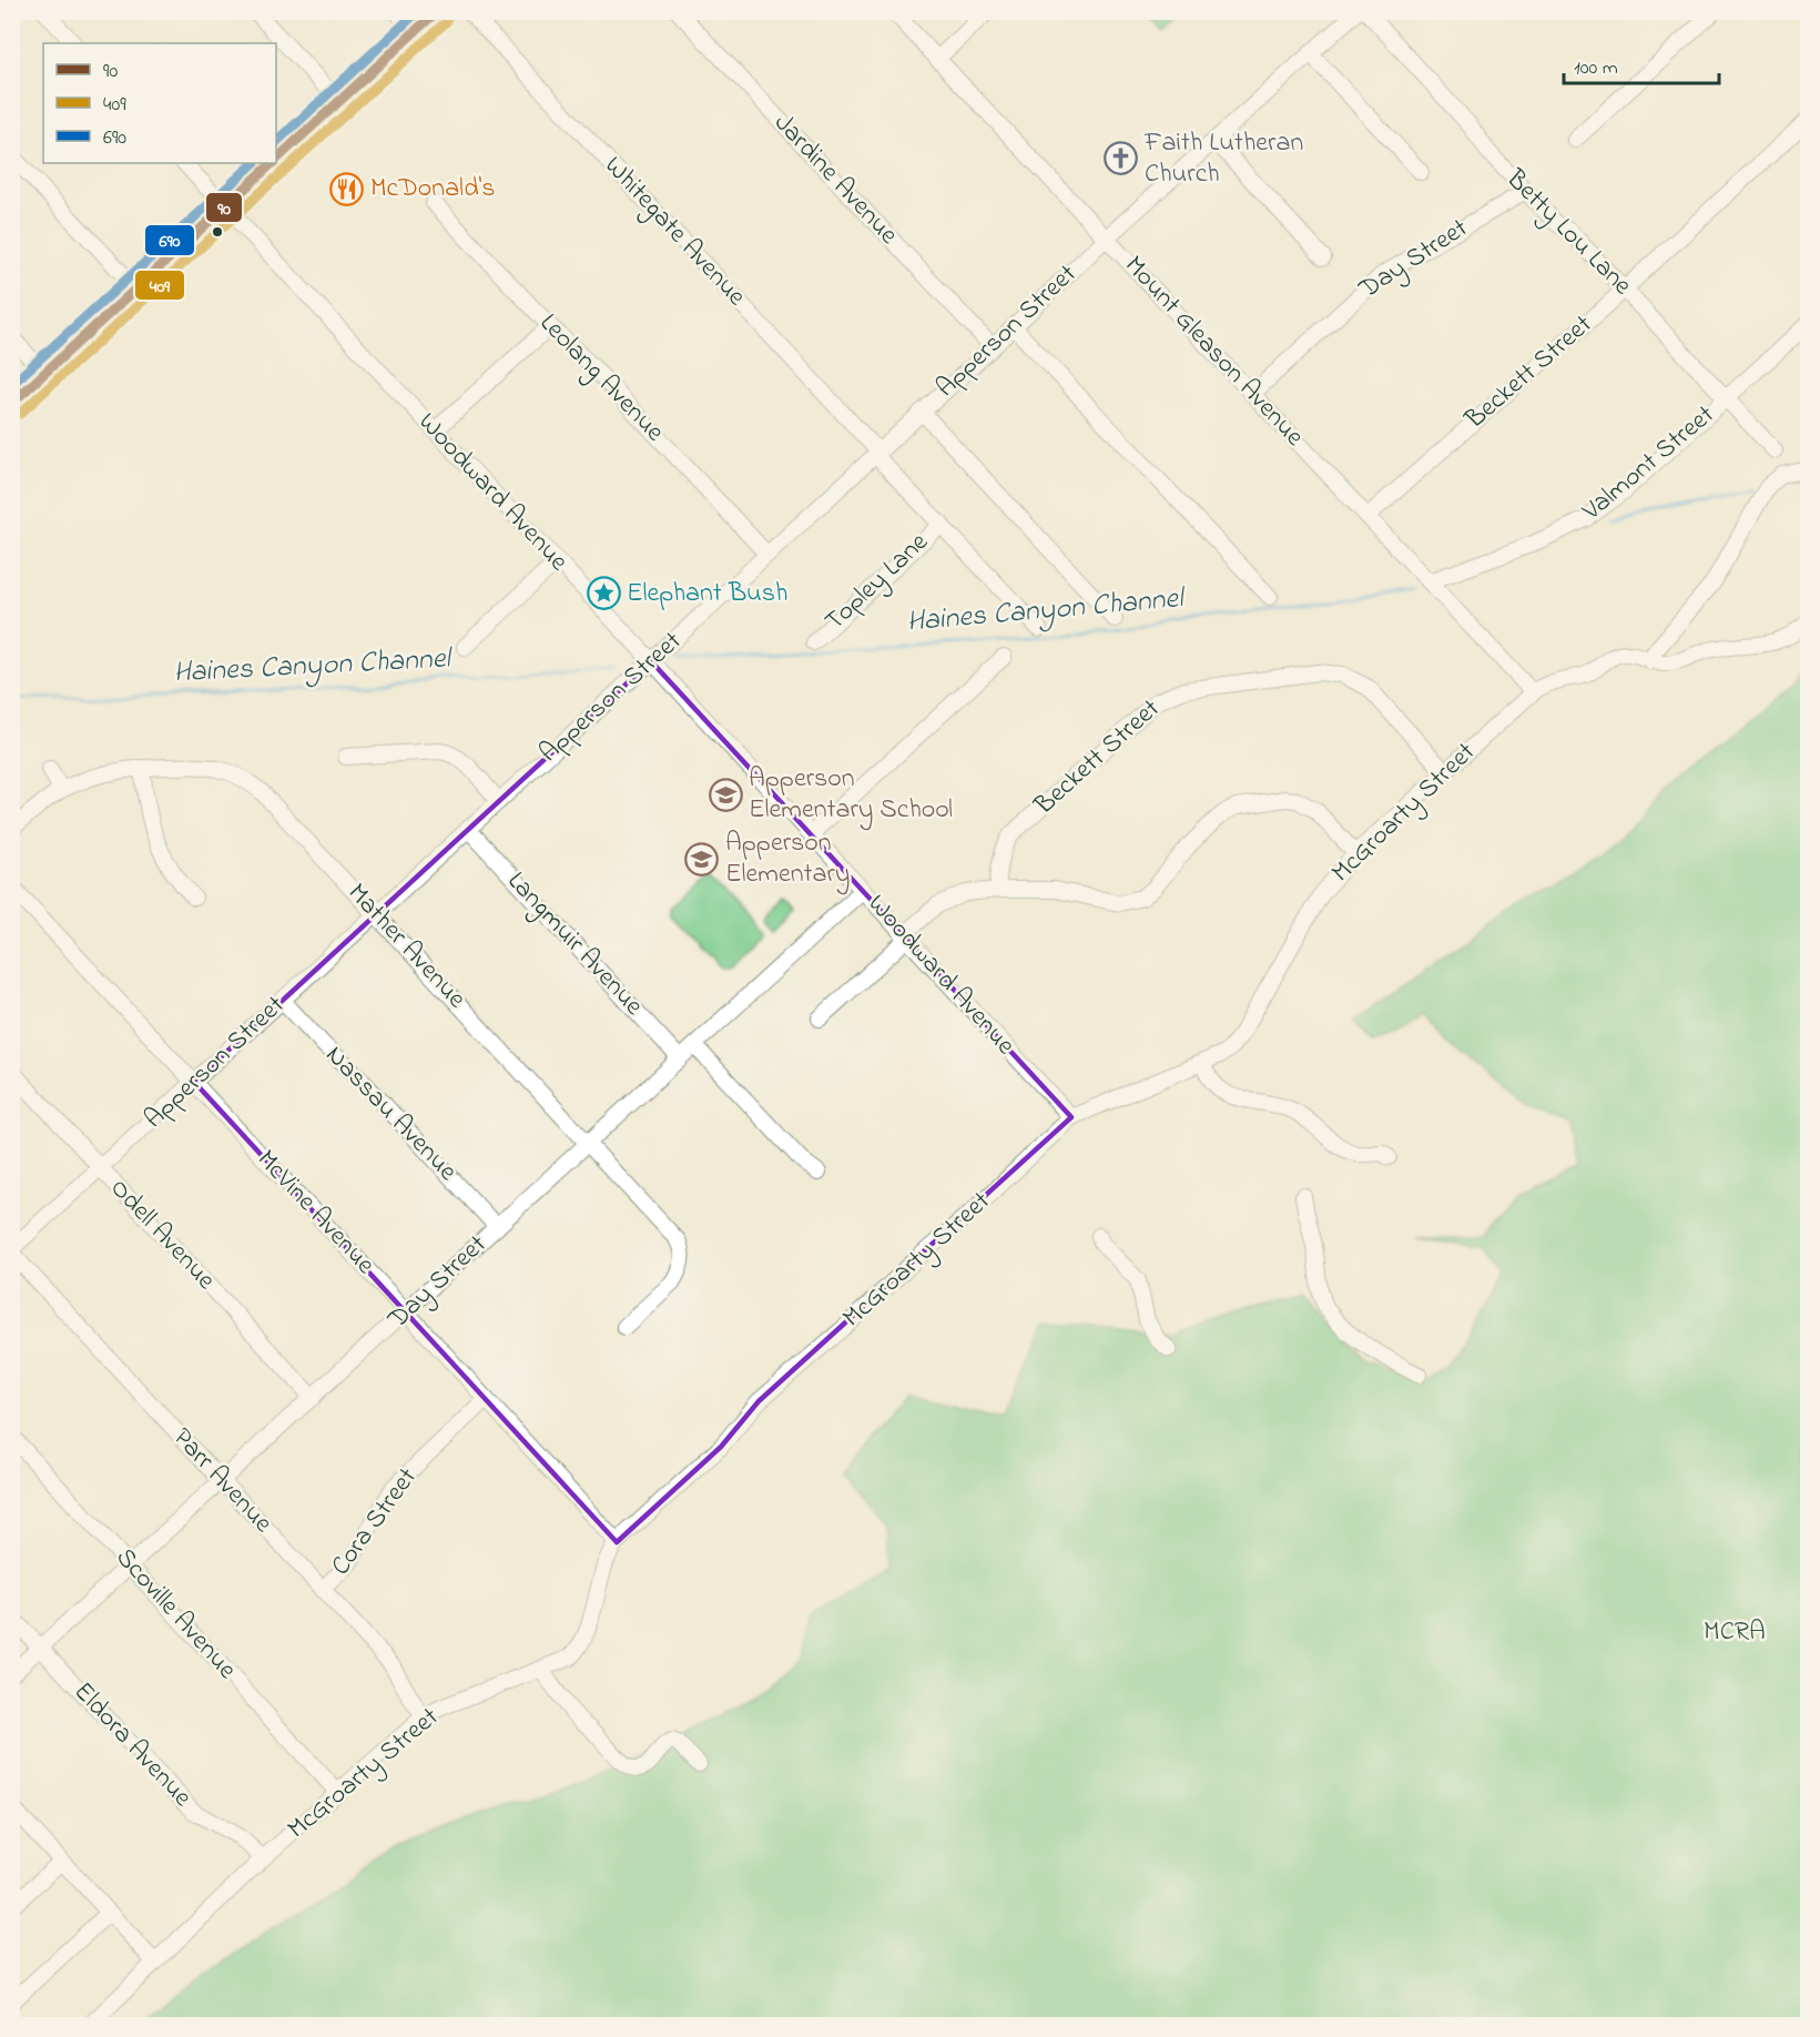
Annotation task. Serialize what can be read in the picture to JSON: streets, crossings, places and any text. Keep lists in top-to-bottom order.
{
  "streets": {
    "street": [
      "Jardine Avenue",
      "Whitegate Avenue",
      "Betty Lou Lane",
      "Day Street",
      "Apperson Street",
      "Mount Gleason Avenue",
      "Beckett Street",
      "Leolang Avenue",
      "Valmont Street",
      "Woodward Avenue",
      "Topley Lane",
      "McGroarty Street",
      "Langmuir Avenue",
      "Mather Avenue",
      "Nassau Avenue",
      "McVine Avenue",
      "Odell Avenue",
      "Parr Avenue",
      "Cora Street",
      "Scoville Avenue",
      "Eldora Avenue"
    ]
  },
  "crossings": [
    ["Jardine Avenue", "Apperson Street"],
    ["Whitegate Avenue", "Apperson Street"],
    ["Whitegate Avenue", "Topley Lane"],
    ["Betty Lou Lane", "Day Street"],
    ["Betty Lou Lane", "Beckett Street"],
    ["Betty Lou Lane", "Valmont Street"],
    ["Day Street", "Mount Gleason Avenue"],
    ["Day Street", "Woodward Avenue"],
    ["Day Street", "Langmuir Avenue"],
    ["Day Street", "Mather Avenue"],
    ["Day Street", "Nassau Avenue"],
    ["Day Street", "McVine Avenue"],
    ["Day Street", "Odell Avenue"],
    ["Day Street", "Parr Avenue"],
    ["Day Street", "Scoville Avenue"],
    ["Day Street", "Eldora Avenue"],
    ["Apperson Street", "Mount Gleason Avenue"],
    ["Apperson Street", "Leolang Avenue"],
    ["Apperson Street", "Woodward Avenue"],
    ["Apperson Street", "Langmuir Avenue"],
    ["Apperson Street", "Mather Avenue"],
    ["Apperson Street", "Nassau Avenue"],
    ["Apperson Street", "McVine Avenue"],
    ["Apperson Street", "Odell Avenue"],
    ["Apperson Street", "Parr Avenue"],
    ["Mount Gleason Avenue", "Beckett Street"],
    ["Mount Gleason Avenue", "Valmont Street"],
    ["Mount Gleason Avenue", "McGroarty Street"],
    ["Beckett Street", "McGroarty Street"],
    ["Woodward Avenue", "McGroarty Street"],
    ["McGroarty Street", "McVine Avenue"],
    ["McGroarty Street", "Parr Avenue"],
    ["McGroarty Street", "Scoville Avenue"],
    ["McGroarty Street", "Eldora Avenue"],
    ["McVine Avenue", "Cora Street"],
    ["Parr Avenue", "Cora Street"]
  ],
  "water": ["Haines Canyon Channel"],
  "parks": ["MCRA"],
  "places": {
    "church": ["Faith Lutheran Church"],
    "restaurant": ["McDonald's"],
    "place": ["Elephant Bush"],
    "school or university": ["Apperson Elementary School", "Apperson Elementary"]
  },
  "lines": ["transit line 90", "transit line 690", "transit line 409"],
  "legend": ["90", "409", "690"],
  "scale_bar": "100 m"
}
